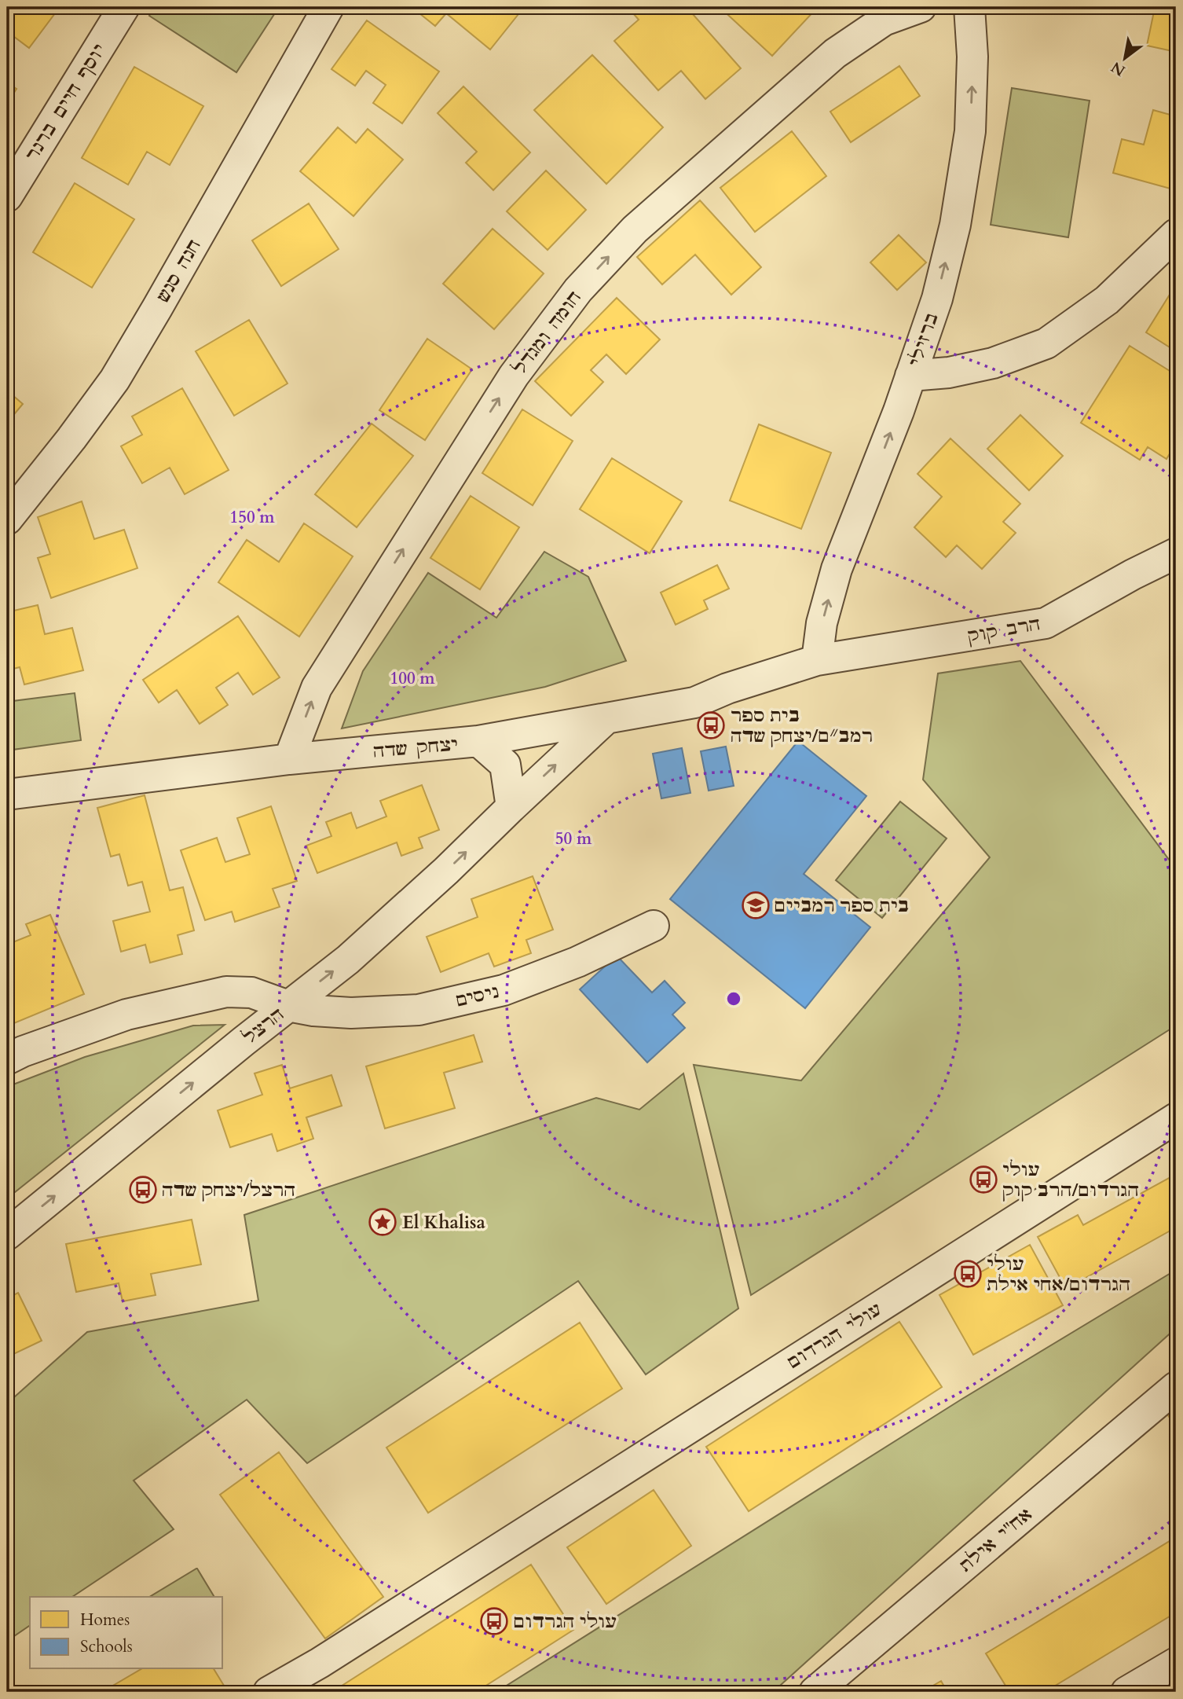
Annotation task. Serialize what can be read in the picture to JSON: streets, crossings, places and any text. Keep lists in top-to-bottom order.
{
  "streets": {
    "street": [
      "יוסף חיים ברנר",
      "חנה סנש",
      "חומה ומגדל",
      "ברזילי",
      "הרב קוק",
      "יצחק שדה",
      "ניסים",
      "הרצל",
      "עולי הגרדום",
      "אח\"י אילת"
    ]
  },
  "crossings": [
    ["חומה ומגדל", "יצחק שדה"],
    ["ברזילי", "הרב קוק"],
    ["ברזילי", "יצחק שדה"],
    ["הרב קוק", "יצחק שדה"],
    ["יצחק שדה", "הרצל"],
    ["ניסים", "הרצל"]
  ],
  "one_way": ["חומה ומגדל", "ברזילי", "הרצל"],
  "places": {
    "bus stop": [
      "בית ספר רמב״ם/יצחק שדה",
      "עולי הגרדום/הרב קוק",
      "הרצל/יצחק שדה",
      "עולי הגרדום/אחי אילת",
      "עולי הגרדום"
    ],
    "school or university": ["בית ספר רמביים"],
    "place": ["El Khalisa"]
  },
  "legend": ["Homes", "Schools"],
  "north": "bottom left",
  "rings": ["150 m", "100 m", "50 m"]
}
